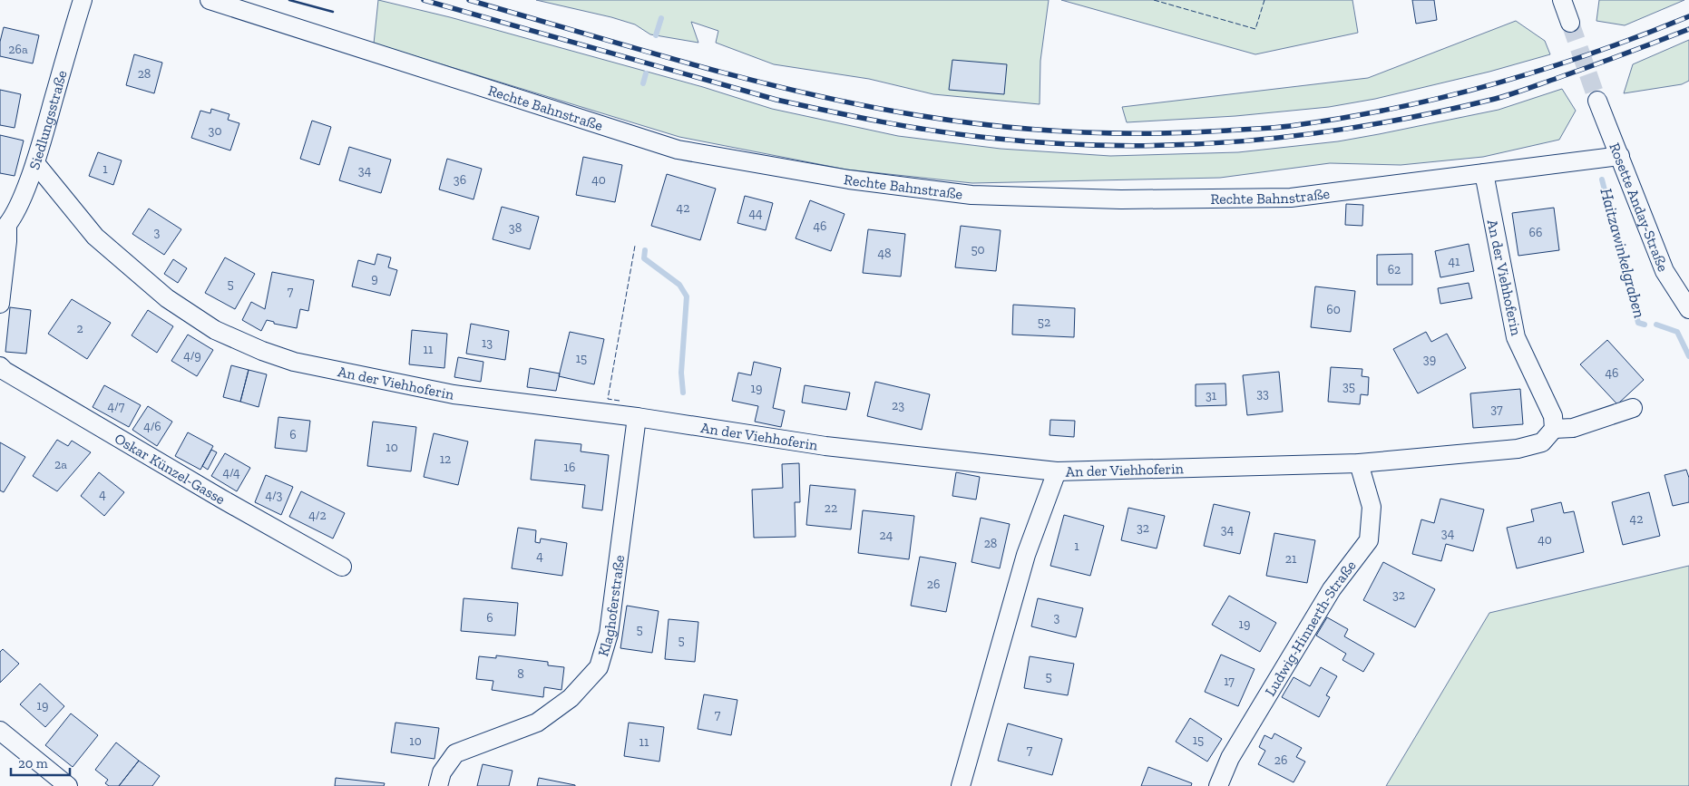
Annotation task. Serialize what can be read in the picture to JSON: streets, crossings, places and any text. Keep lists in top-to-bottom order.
{
  "streets": {
    "street": [
      "Rechte Bahnstraße",
      "Siedlungsstraße",
      "Rosette Anday-Straße",
      "An der Viehhoferin",
      "Oskar Künzel-Gasse",
      "Klaghoferstraße",
      "Ludwig-Hinnerth-Straße"
    ]
  },
  "crossings": [
    ["Rechte Bahnstraße", "Rosette Anday-Straße"],
    ["Rechte Bahnstraße", "An der Viehhoferin"],
    ["Siedlungsstraße", "An der Viehhoferin"],
    ["An der Viehhoferin", "Klaghoferstraße"],
    ["An der Viehhoferin", "Ludwig-Hinnerth-Straße"]
  ],
  "water": ["Haitzawinkelgraben"],
  "house_numbers": [
    "26a",
    "28",
    "30",
    "1",
    "34",
    "36",
    "40",
    "42",
    "44",
    "46",
    "38",
    "3",
    "66",
    "50",
    "48",
    "41",
    "62",
    "9",
    "5",
    "7",
    "60",
    "52",
    "2",
    "13",
    "11",
    "4/9",
    "15",
    "39",
    "46",
    "35",
    "19",
    "33",
    "31",
    "23",
    "4/7",
    "37",
    "4/6",
    "6",
    "10",
    "12",
    "2a",
    "16",
    "4/4",
    "4",
    "4/3",
    "22",
    "4/2",
    "42",
    "32",
    "34",
    "34",
    "24",
    "40",
    "28",
    "1",
    "4",
    "21",
    "26",
    "32",
    "6",
    "3",
    "19",
    "5",
    "5",
    "8",
    "5",
    "17",
    "19",
    "7",
    "15",
    "10",
    "11",
    "7",
    "26"
  ],
  "scale_bar": "20 m"
}
